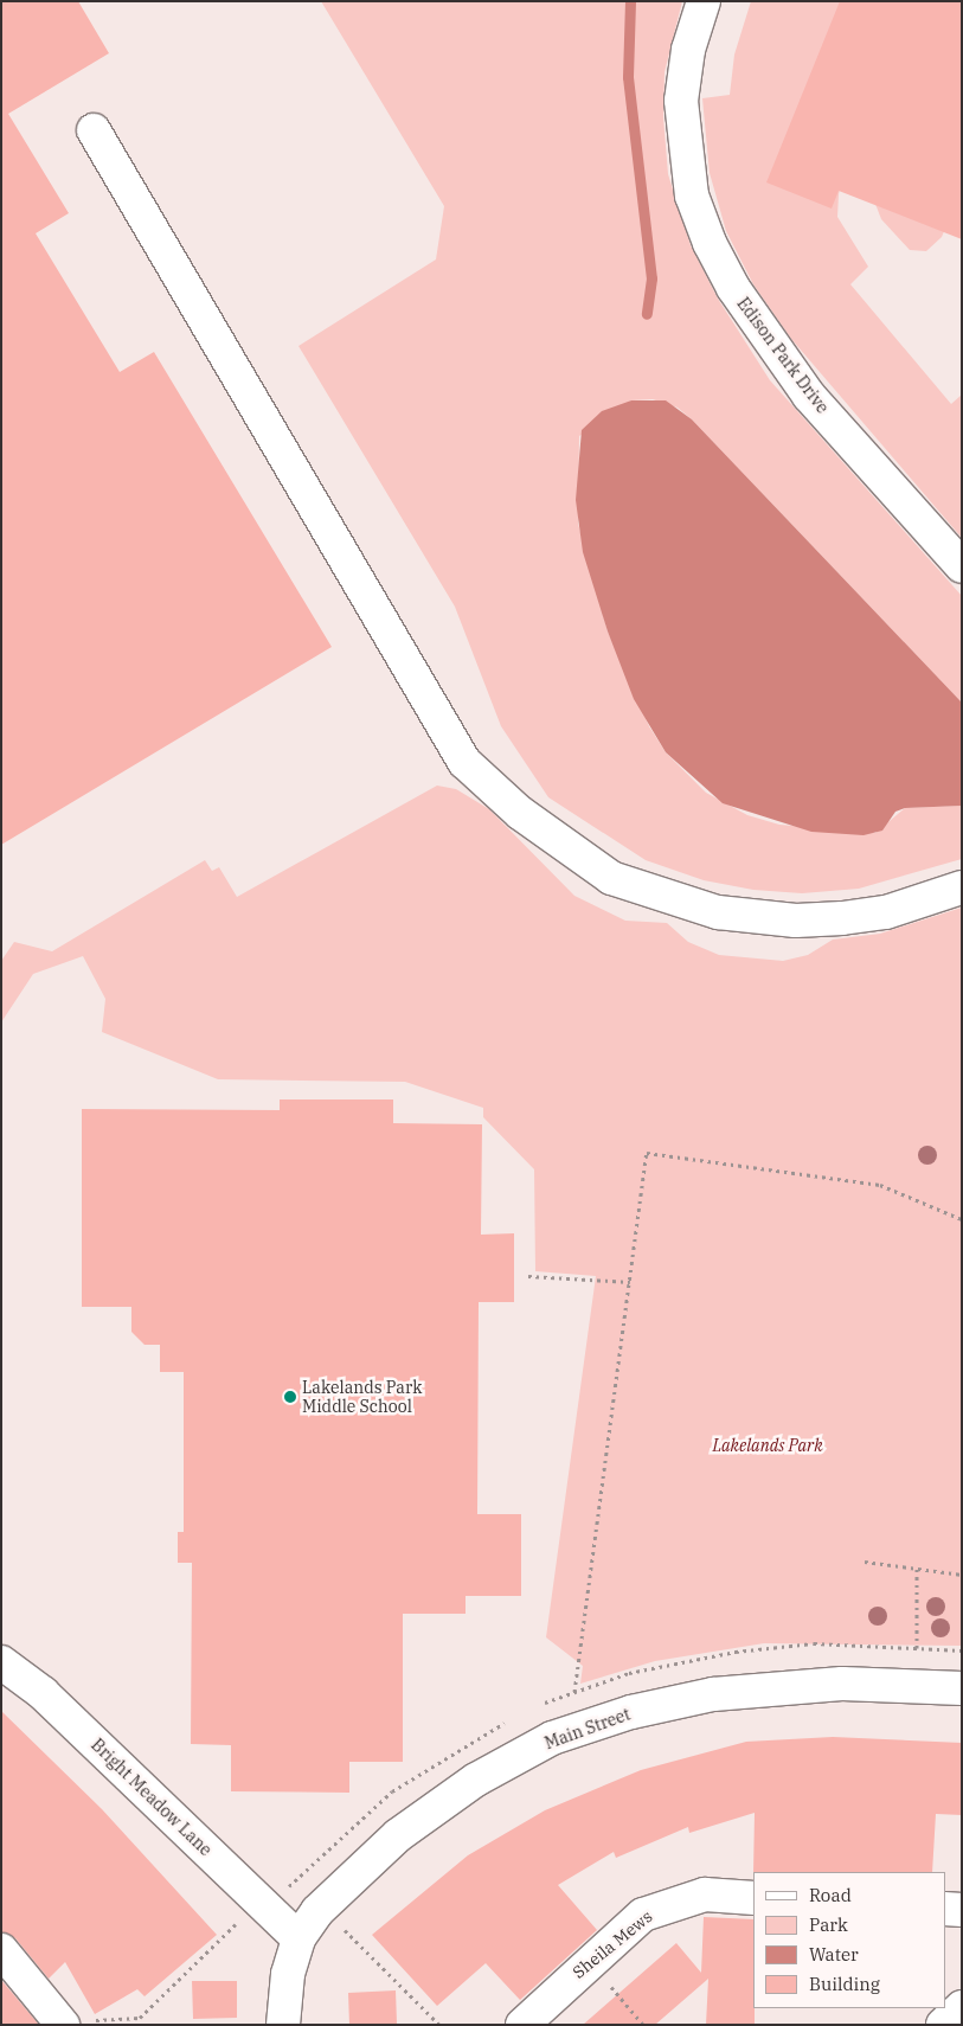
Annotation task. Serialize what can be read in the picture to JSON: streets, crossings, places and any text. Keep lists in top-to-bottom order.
{
  "streets": {
    "street": [
      "Edison Park Drive",
      "Main Street",
      "Bright Meadow Lane",
      "Sheila Mews"
    ]
  },
  "crossings": [
    ["Main Street", "Bright Meadow Lane"]
  ],
  "parks": ["Lakelands Park"],
  "places": ["Lakelands Park Middle School"],
  "legend": [
    "Road",
    "Park",
    "Water",
    "Building"
  ]
}
